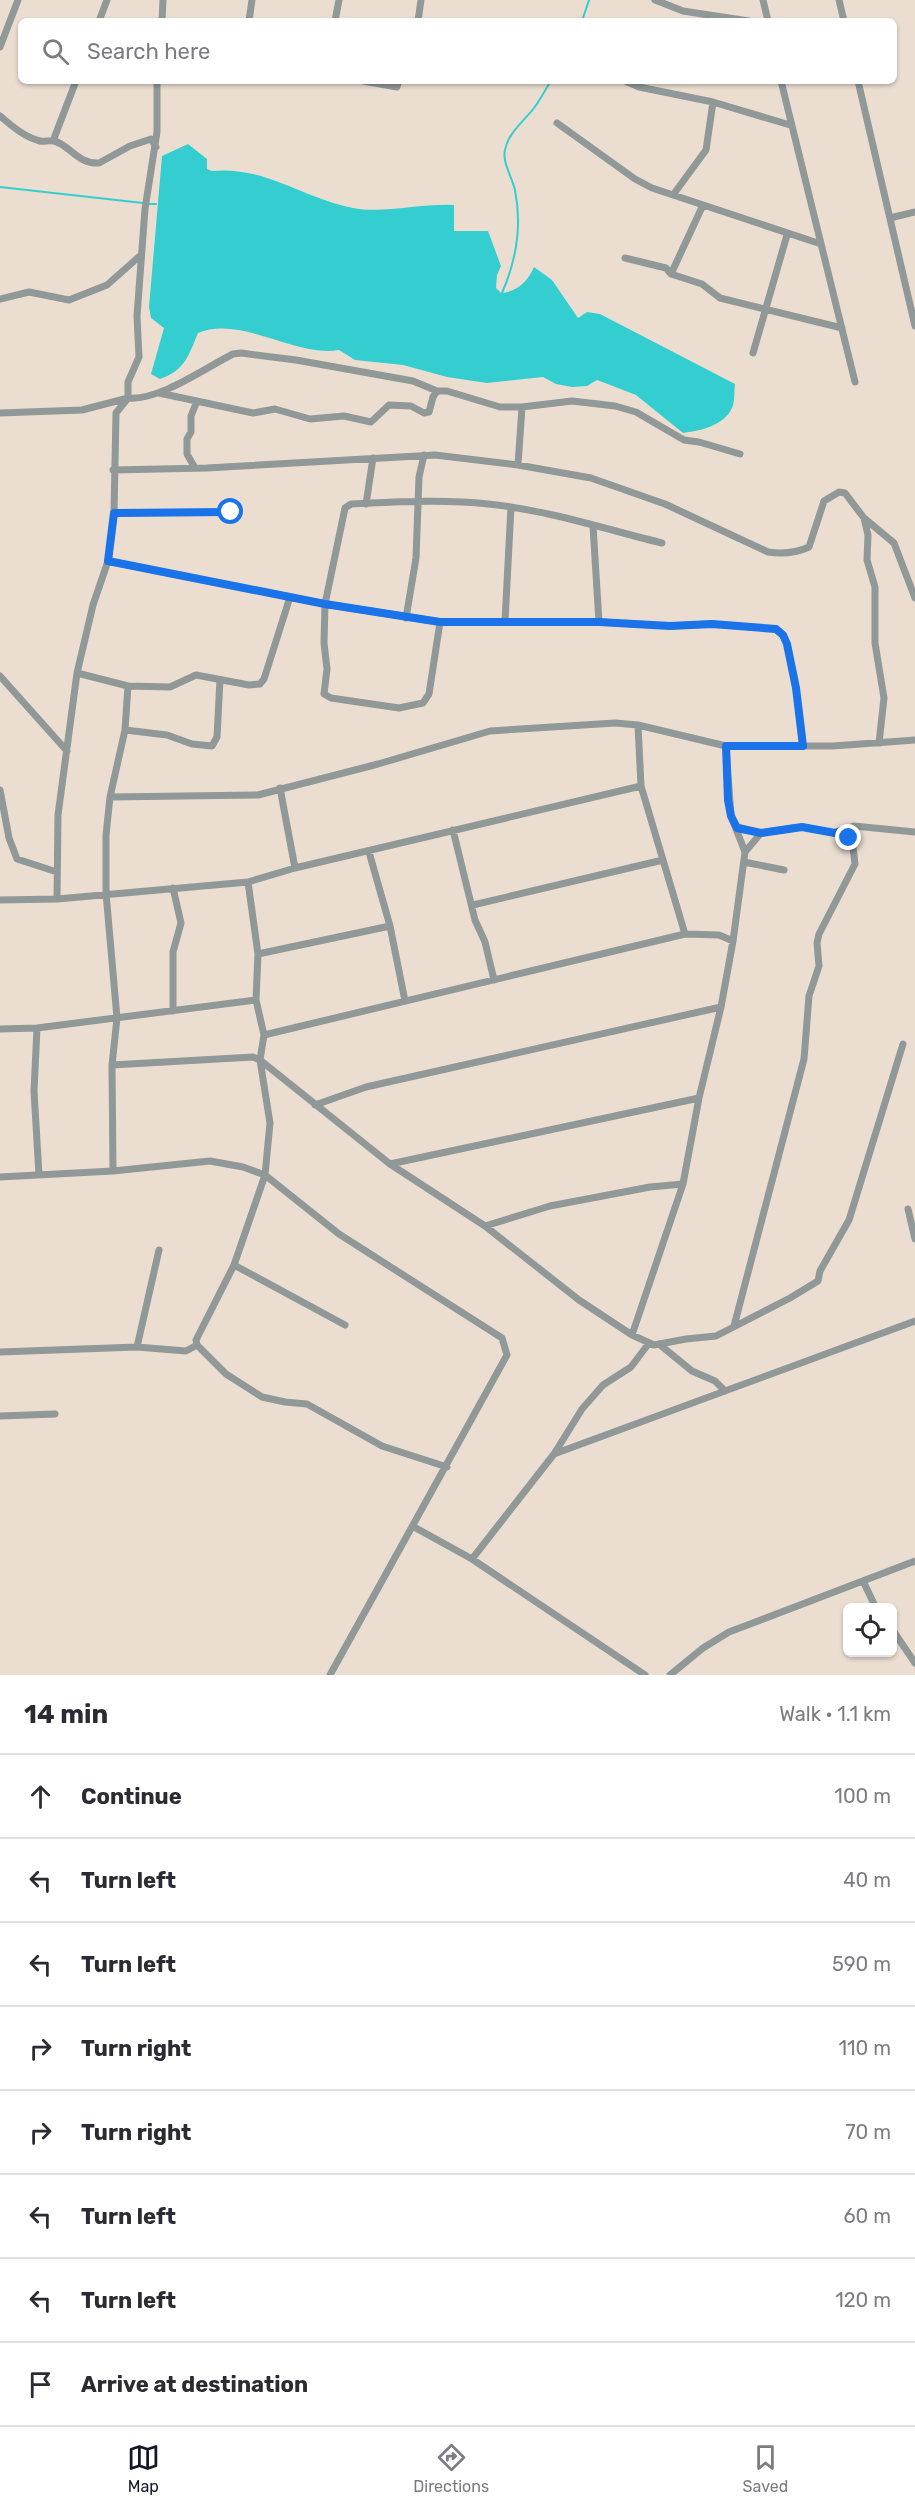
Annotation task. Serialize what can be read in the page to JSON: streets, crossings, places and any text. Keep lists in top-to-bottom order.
{
  "page": {
    "search": "Search here",
    "heading": ["14 min", "Walk · 1.1 km"],
    "list": [
      ["Continue", "100 m"],
      ["Turn left", "40 m"],
      ["Turn left", "590 m"],
      ["Turn right", "110 m"],
      ["Turn right", "70 m"],
      ["Turn left", "60 m"],
      ["Turn left", "120 m"],
      "Arrive at destination"
    ],
    "nav": ["Map", "Directions", "Saved"]
  }
}
